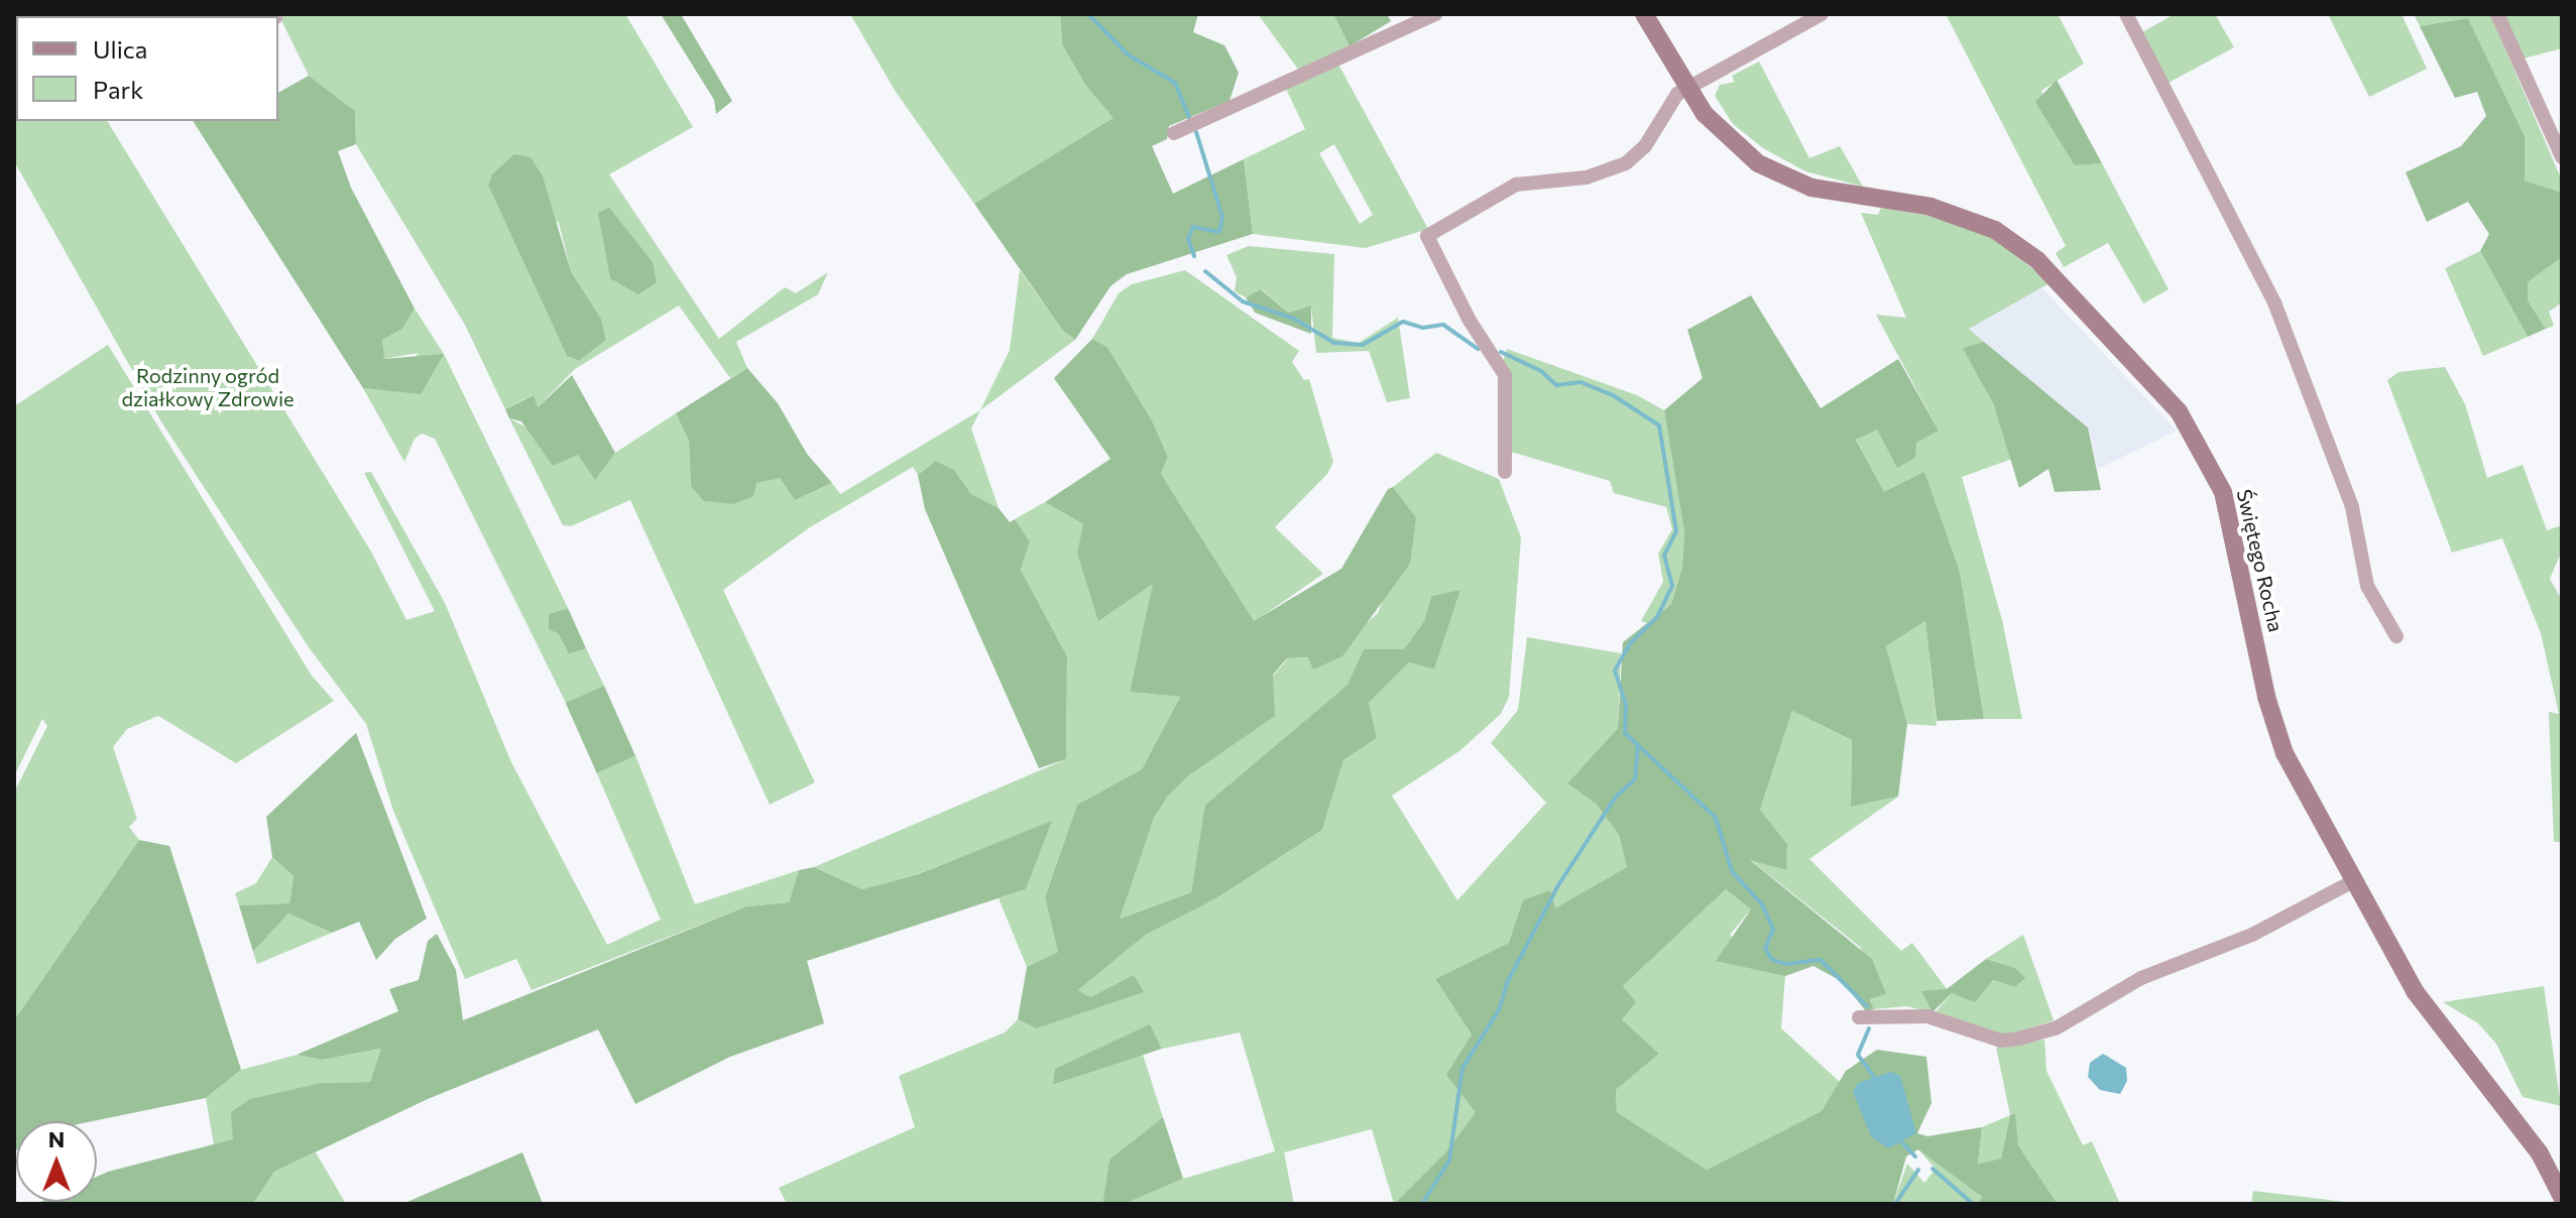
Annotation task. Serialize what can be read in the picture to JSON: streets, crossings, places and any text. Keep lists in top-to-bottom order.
{
  "streets": {
    "street": ["Świętego Rocha"]
  },
  "parks": ["Rodzinny ogród działkowy Zdrowie"],
  "legend": ["Ulica", "Park"],
  "north": "top"
}
